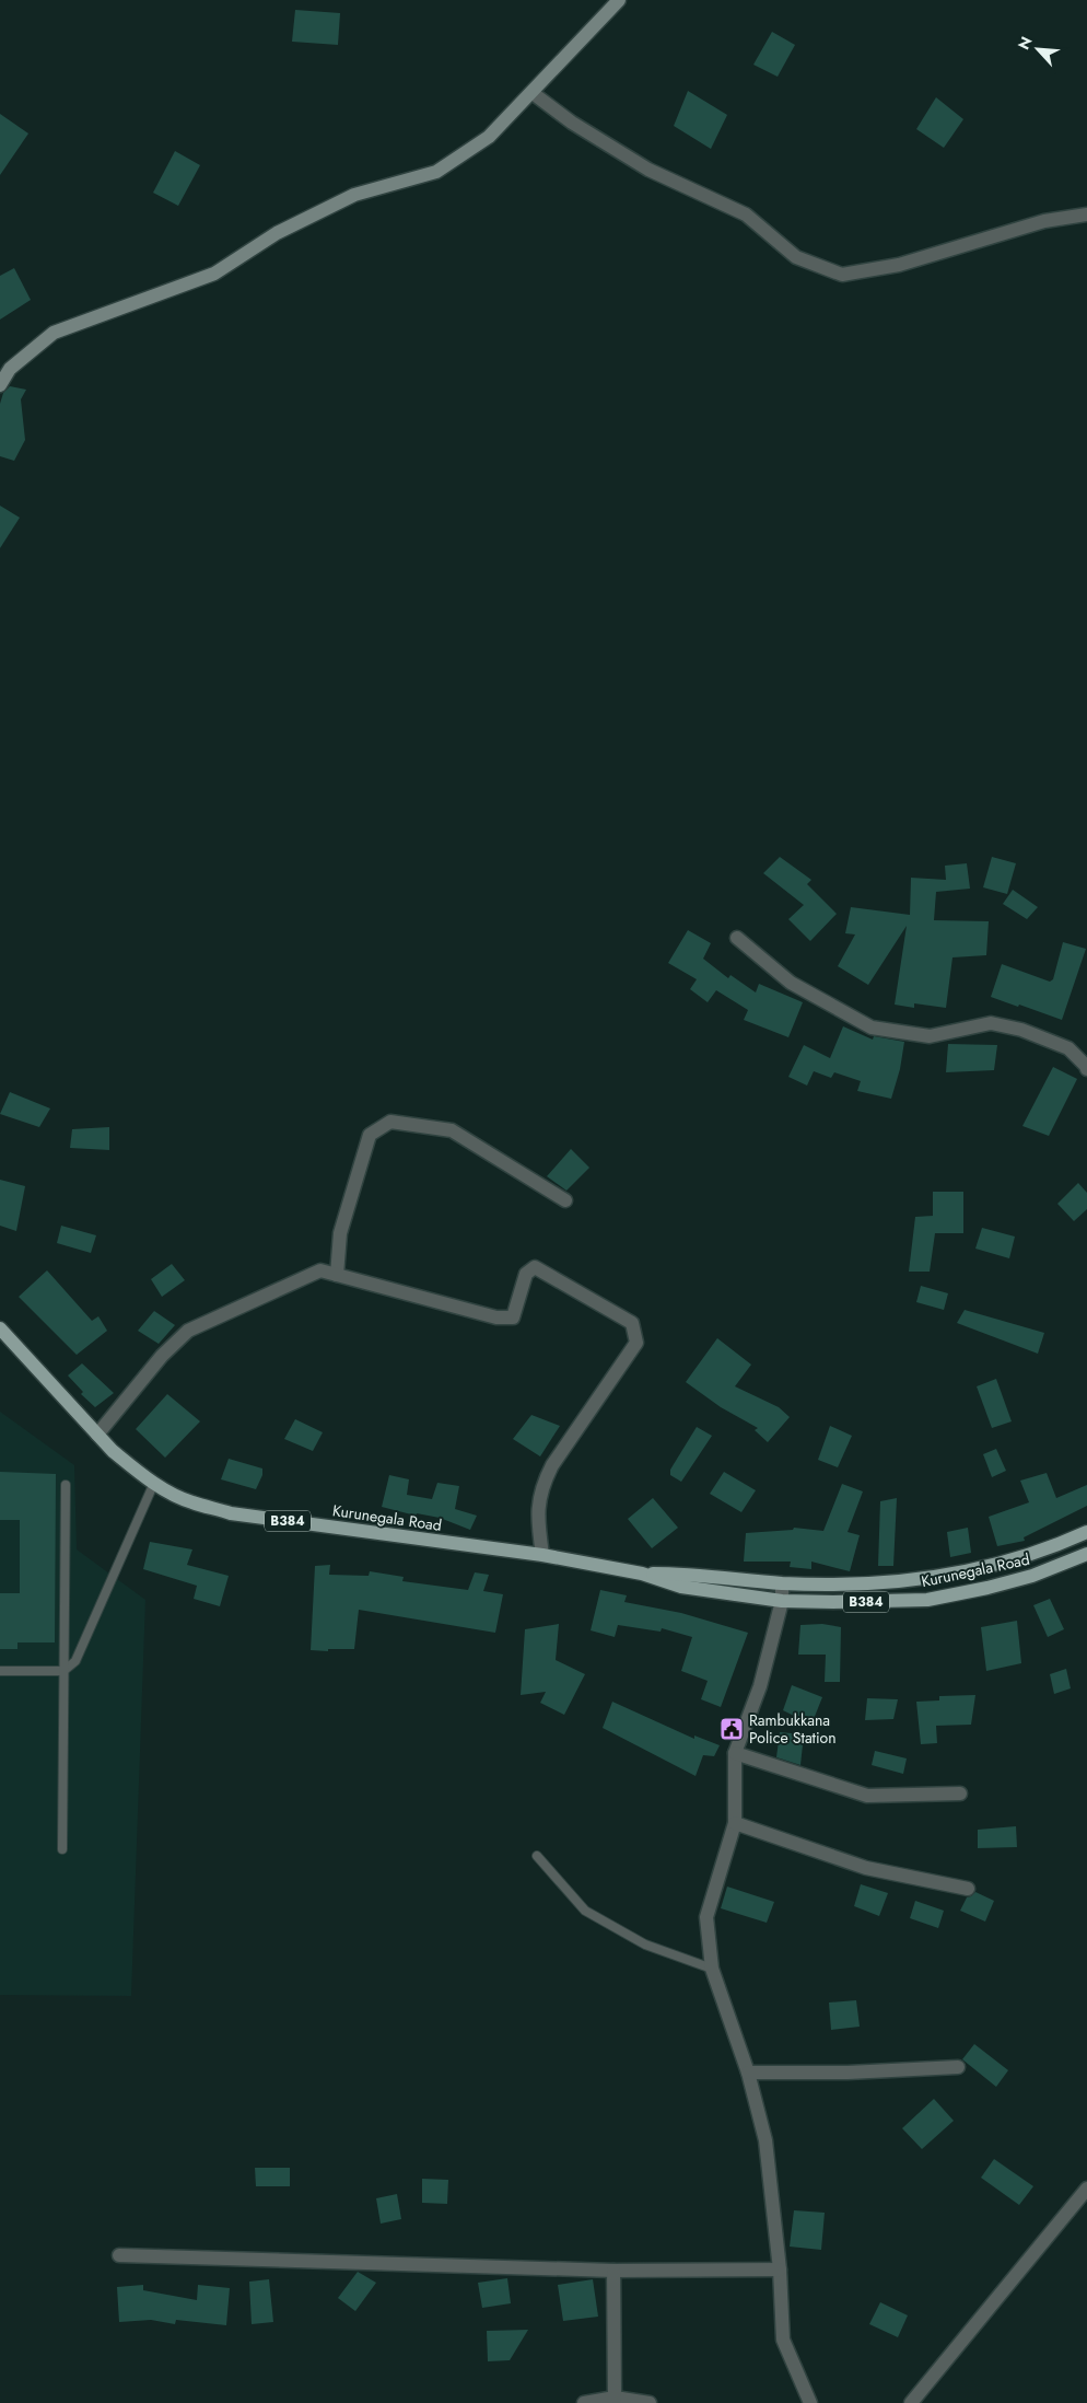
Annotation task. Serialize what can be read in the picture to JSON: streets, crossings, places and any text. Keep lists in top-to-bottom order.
{
  "streets": {
    "main road": ["Kurunegala Road", "B384"]
  },
  "places": {
    "public building": ["Rambukkana Police Station"]
  },
  "north": "top left"
}
